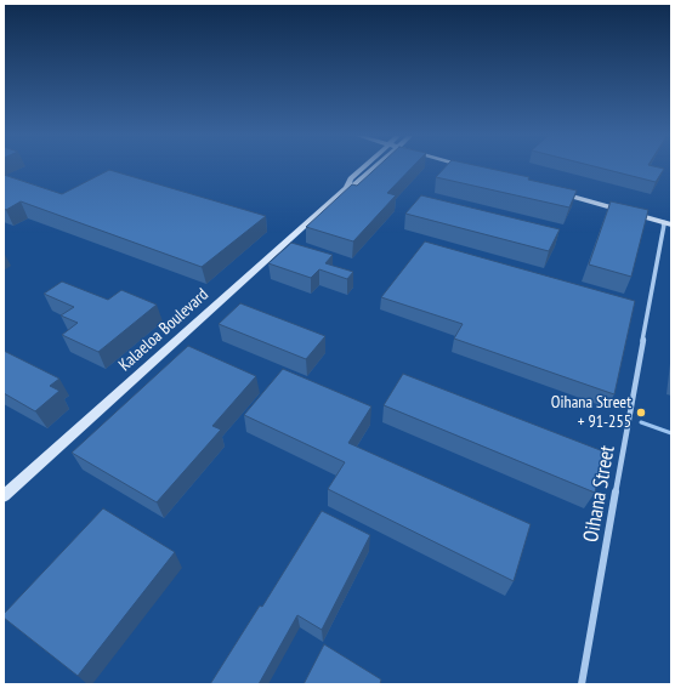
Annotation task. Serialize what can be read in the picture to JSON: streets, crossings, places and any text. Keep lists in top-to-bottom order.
{
  "streets": {
    "street": ["Kalaeloa Boulevard", "Oihana Street"]
  },
  "places": ["Oihana Street + 91-255"]
}
